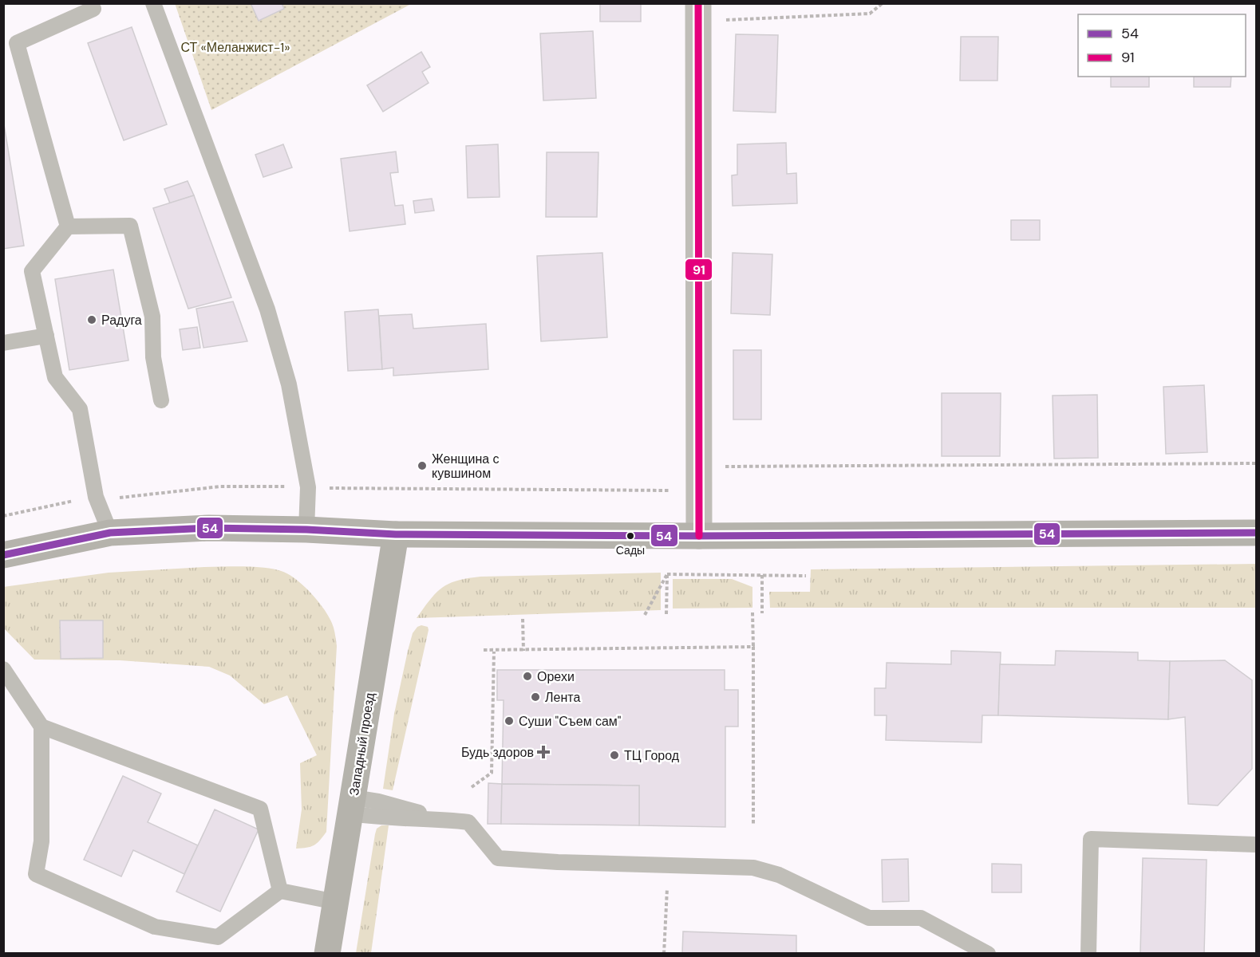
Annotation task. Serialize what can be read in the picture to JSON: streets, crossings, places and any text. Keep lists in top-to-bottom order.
{
  "streets": {
    "main road": ["Западный проезд"]
  },
  "parks": ["СТ «Меланжист-1»"],
  "places": {
    "other": [
      "Радуга",
      "Женщина с кувшином",
      "Сады",
      "Орехи",
      "Лента",
      "Суши \"Съем сам\"",
      "ТЦ Город"
    ],
    "health": ["Будь здоров"]
  },
  "lines": ["transit line 91", "transit line 54"],
  "legend": ["54", "91"]
}
